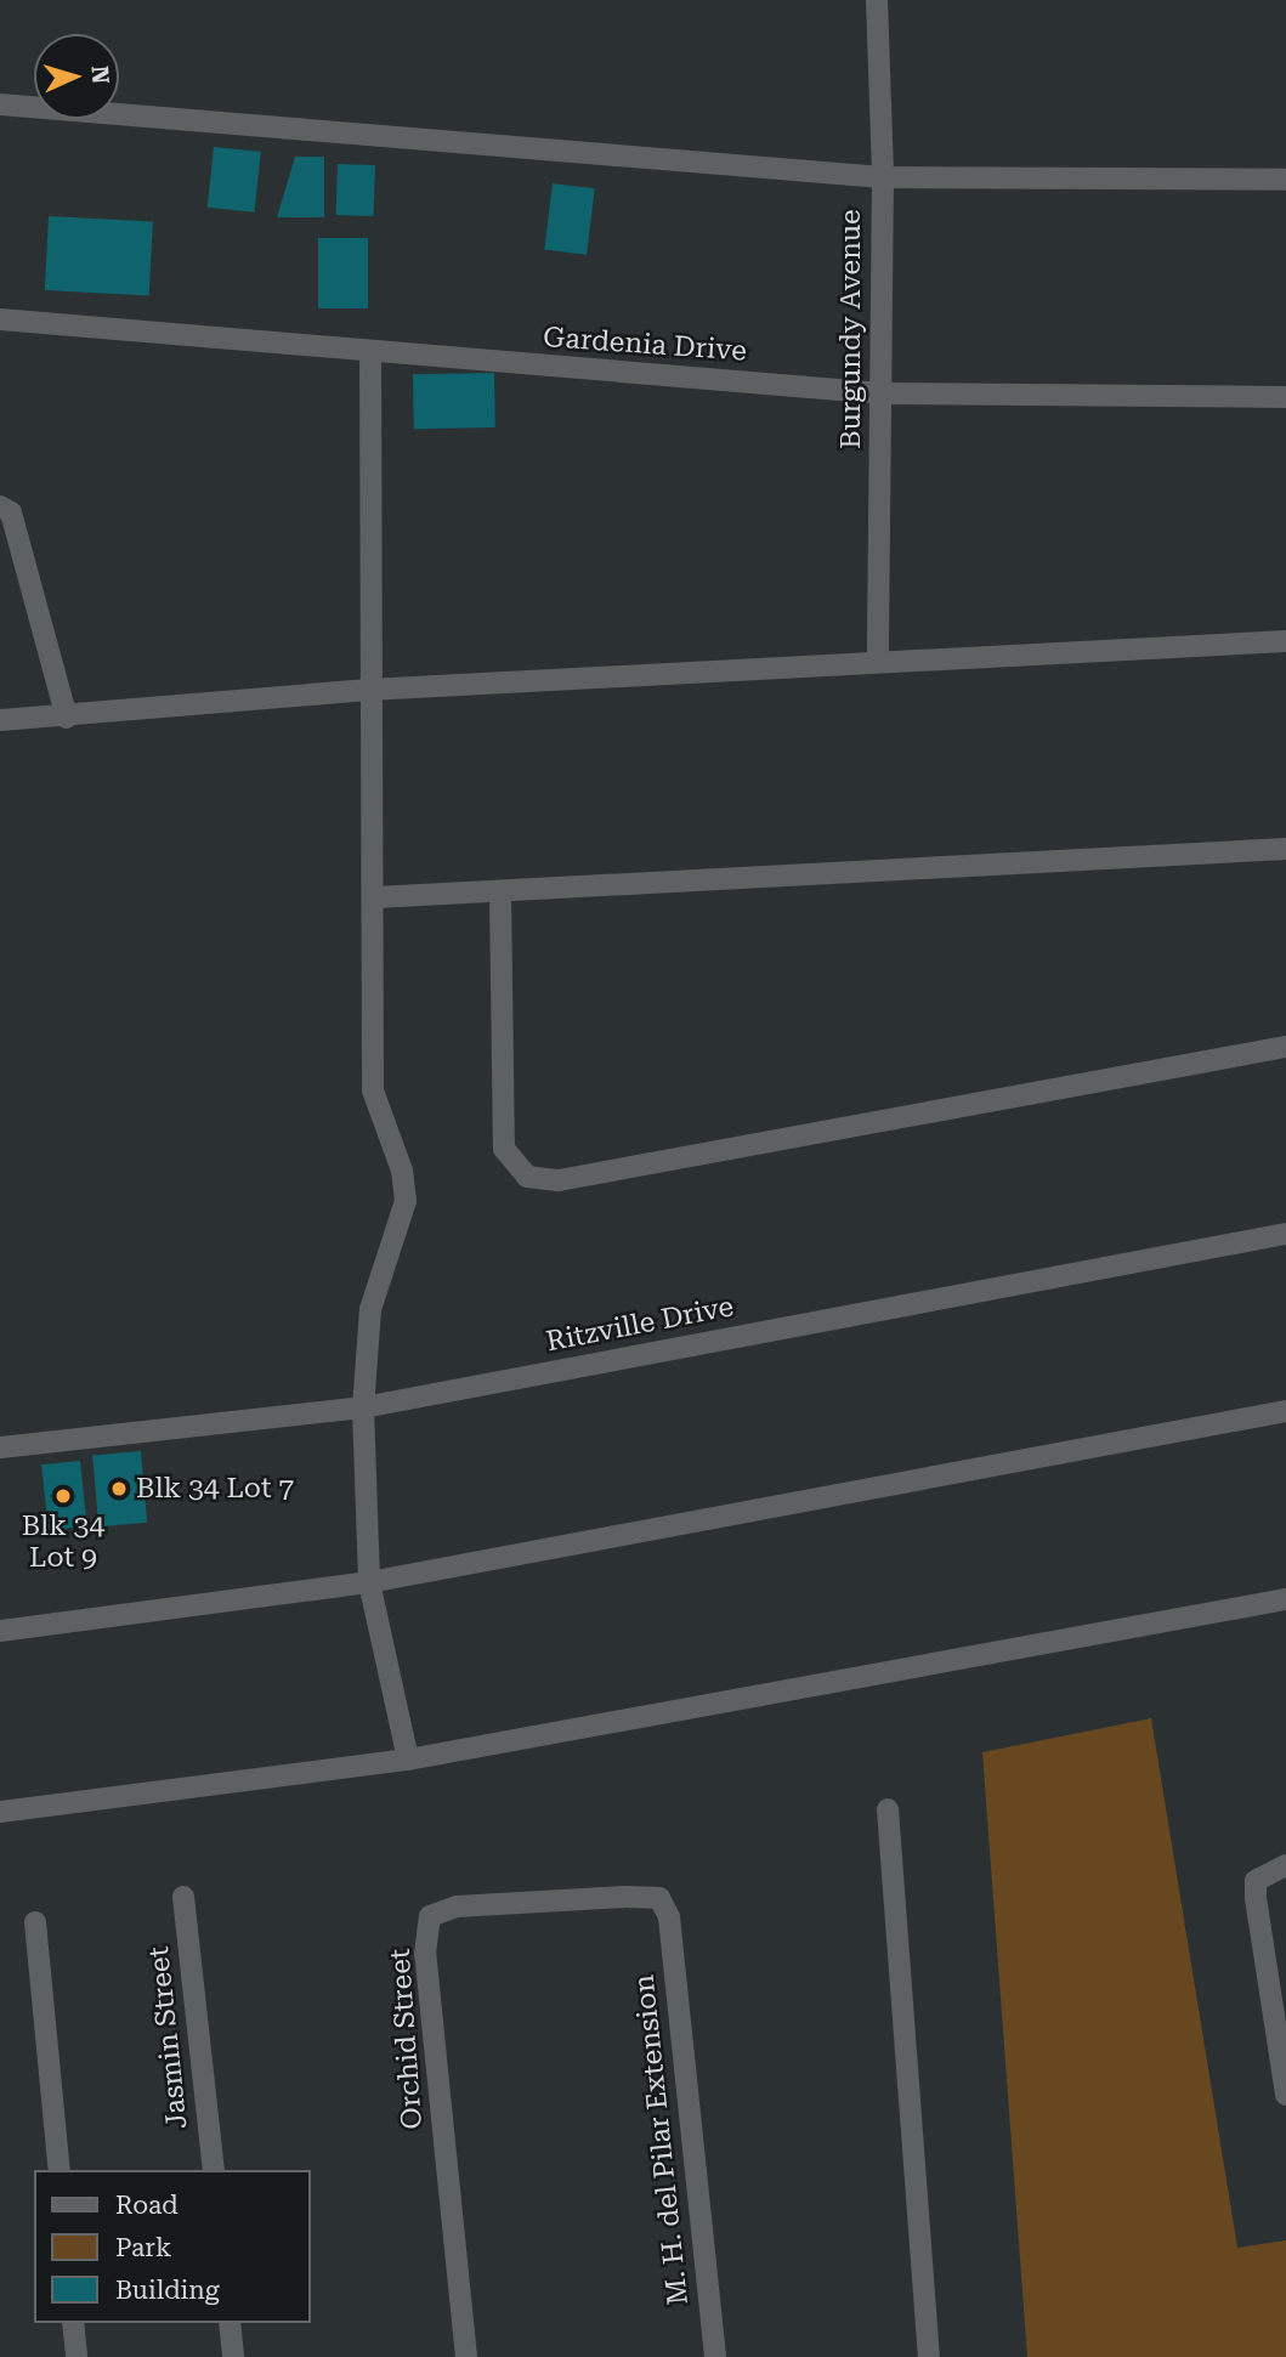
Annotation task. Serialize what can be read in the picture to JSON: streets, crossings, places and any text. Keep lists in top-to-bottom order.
{
  "streets": {
    "street": [
      "Burgundy Avenue",
      "Gardenia Drive",
      "Ritzville Drive",
      "Jasmin Street",
      "Orchid Street",
      "M. H. del Pilar Extension"
    ]
  },
  "crossings": [
    ["Burgundy Avenue", "Gardenia Drive"],
    ["Orchid Street", "M. H. del Pilar Extension"]
  ],
  "places": ["Blk 34 Lot 7", "Blk 34 Lot 9"],
  "legend": ["Road", "Park", "Building"],
  "north": "right"
}
